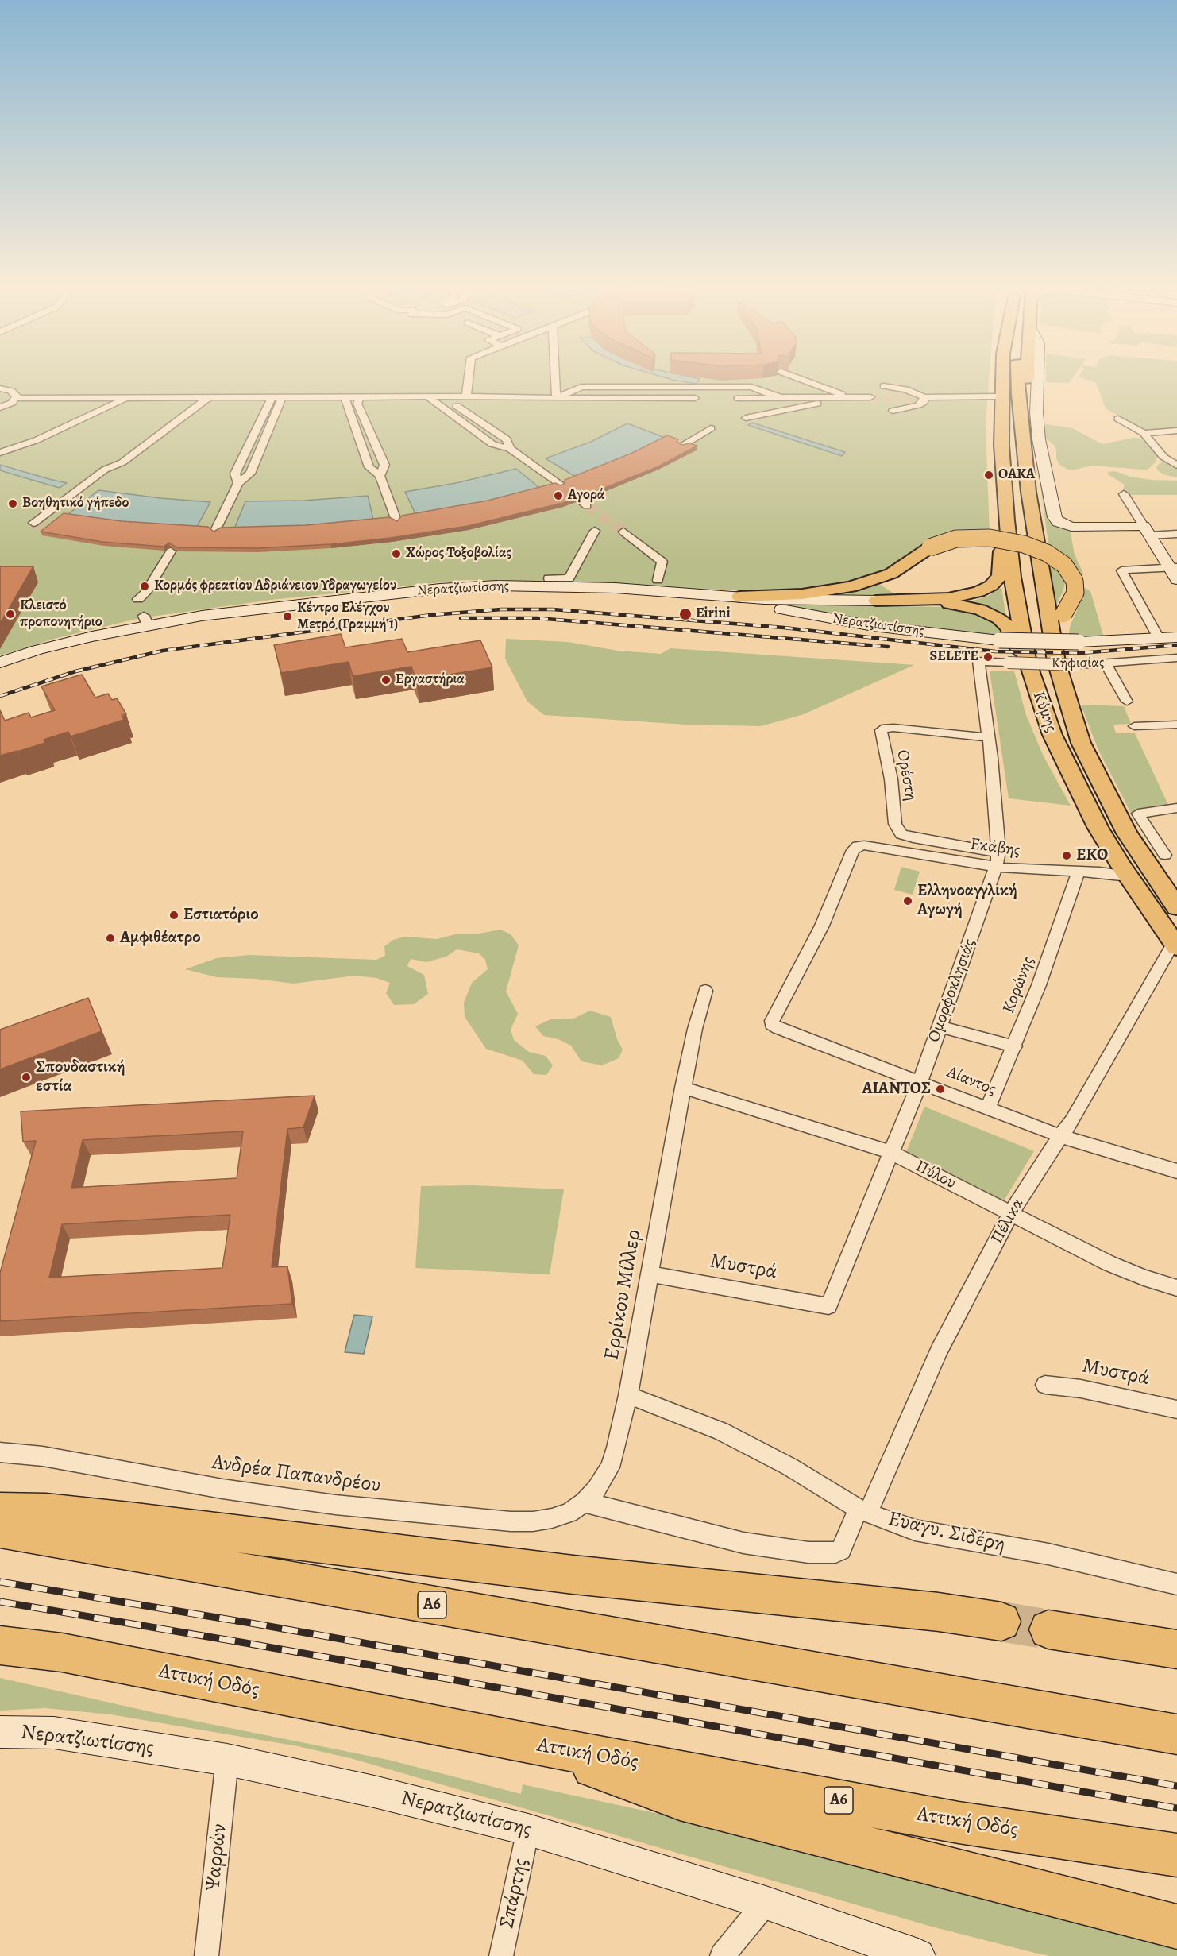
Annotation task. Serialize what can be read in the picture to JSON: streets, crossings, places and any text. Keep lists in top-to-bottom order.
{
  "streets": {
    "highway": ["Α6", "Αττική Οδός"],
    "main road": ["Κύμης"],
    "street": [
      "Νερατζιωτίσσης",
      "Κηφισίας",
      "Ορέστη",
      "Εκάβης",
      "Κορώνης",
      "Ομορφοκλησιάς",
      "Αίαντος",
      "Πύλου",
      "Πέλικα",
      "Μυστρά",
      "Ερρίκου Μίλλερ",
      "Ανδρέα Παπανδρέου",
      "Ευαγυ. Σιδέρη",
      "Ψαρρών",
      "Σπάρτης"
    ]
  },
  "crossings": [
    ["Νερατζιωτίσσης", "Κηφισίας"],
    ["Νερατζιωτίσσης", "Ψαρρών"],
    ["Νερατζιωτίσσης", "Σπάρτης"],
    ["Κηφισίας", "Ομορφοκλησιάς"],
    ["Κύμης", "Εκάβης"],
    ["Κύμης", "Πέλικα"],
    ["Ορέστη", "Ομορφοκλησιάς"],
    ["Εκάβης", "Κορώνης"],
    ["Εκάβης", "Ομορφοκλησιάς"],
    ["Εκάβης", "Αίαντος"],
    ["Κορώνης", "Αίαντος"],
    ["Ομορφοκλησιάς", "Αίαντος"],
    ["Ομορφοκλησιάς", "Πύλου"],
    ["Ομορφοκλησιάς", "Μυστρά"],
    ["Αίαντος", "Πέλικα"],
    ["Πύλου", "Πέλικα"],
    ["Πύλου", "Ερρίκου Μίλλερ"],
    ["Πέλικα", "Ερρίκου Μίλλερ"],
    ["Πέλικα", "Ανδρέα Παπανδρέου"],
    ["Πέλικα", "Ευαγυ. Σιδέρη"],
    ["Μυστρά", "Ερρίκου Μίλλερ"],
    ["Ερρίκου Μίλλερ", "Ανδρέα Παπανδρέου"],
    ["Ερρίκου Μίλλερ", "Ευαγυ. Σιδέρη"]
  ],
  "places": [
    "ΟΑΚΑ",
    "Αγορά",
    "Βοηθητικό γήπεδο",
    "Χώρος Τοξοβολίας",
    "Κορμός φρεατίου Αδριάνειου Υδραγωγείου",
    "Κλειστό προπονητήριο",
    "Eirini",
    "Κέντρο Ελέγχου Μετρό (Γραμμή 1)",
    "SELETE",
    "Εργαστήρια",
    "EKO",
    "Ελληνοαγγλική Αγωγή",
    "Εστιατόριο",
    "Αμφιθέατρο",
    "Σπουδαστική εστία",
    "ΑΙΑΝΤΟΣ"
  ]
}
